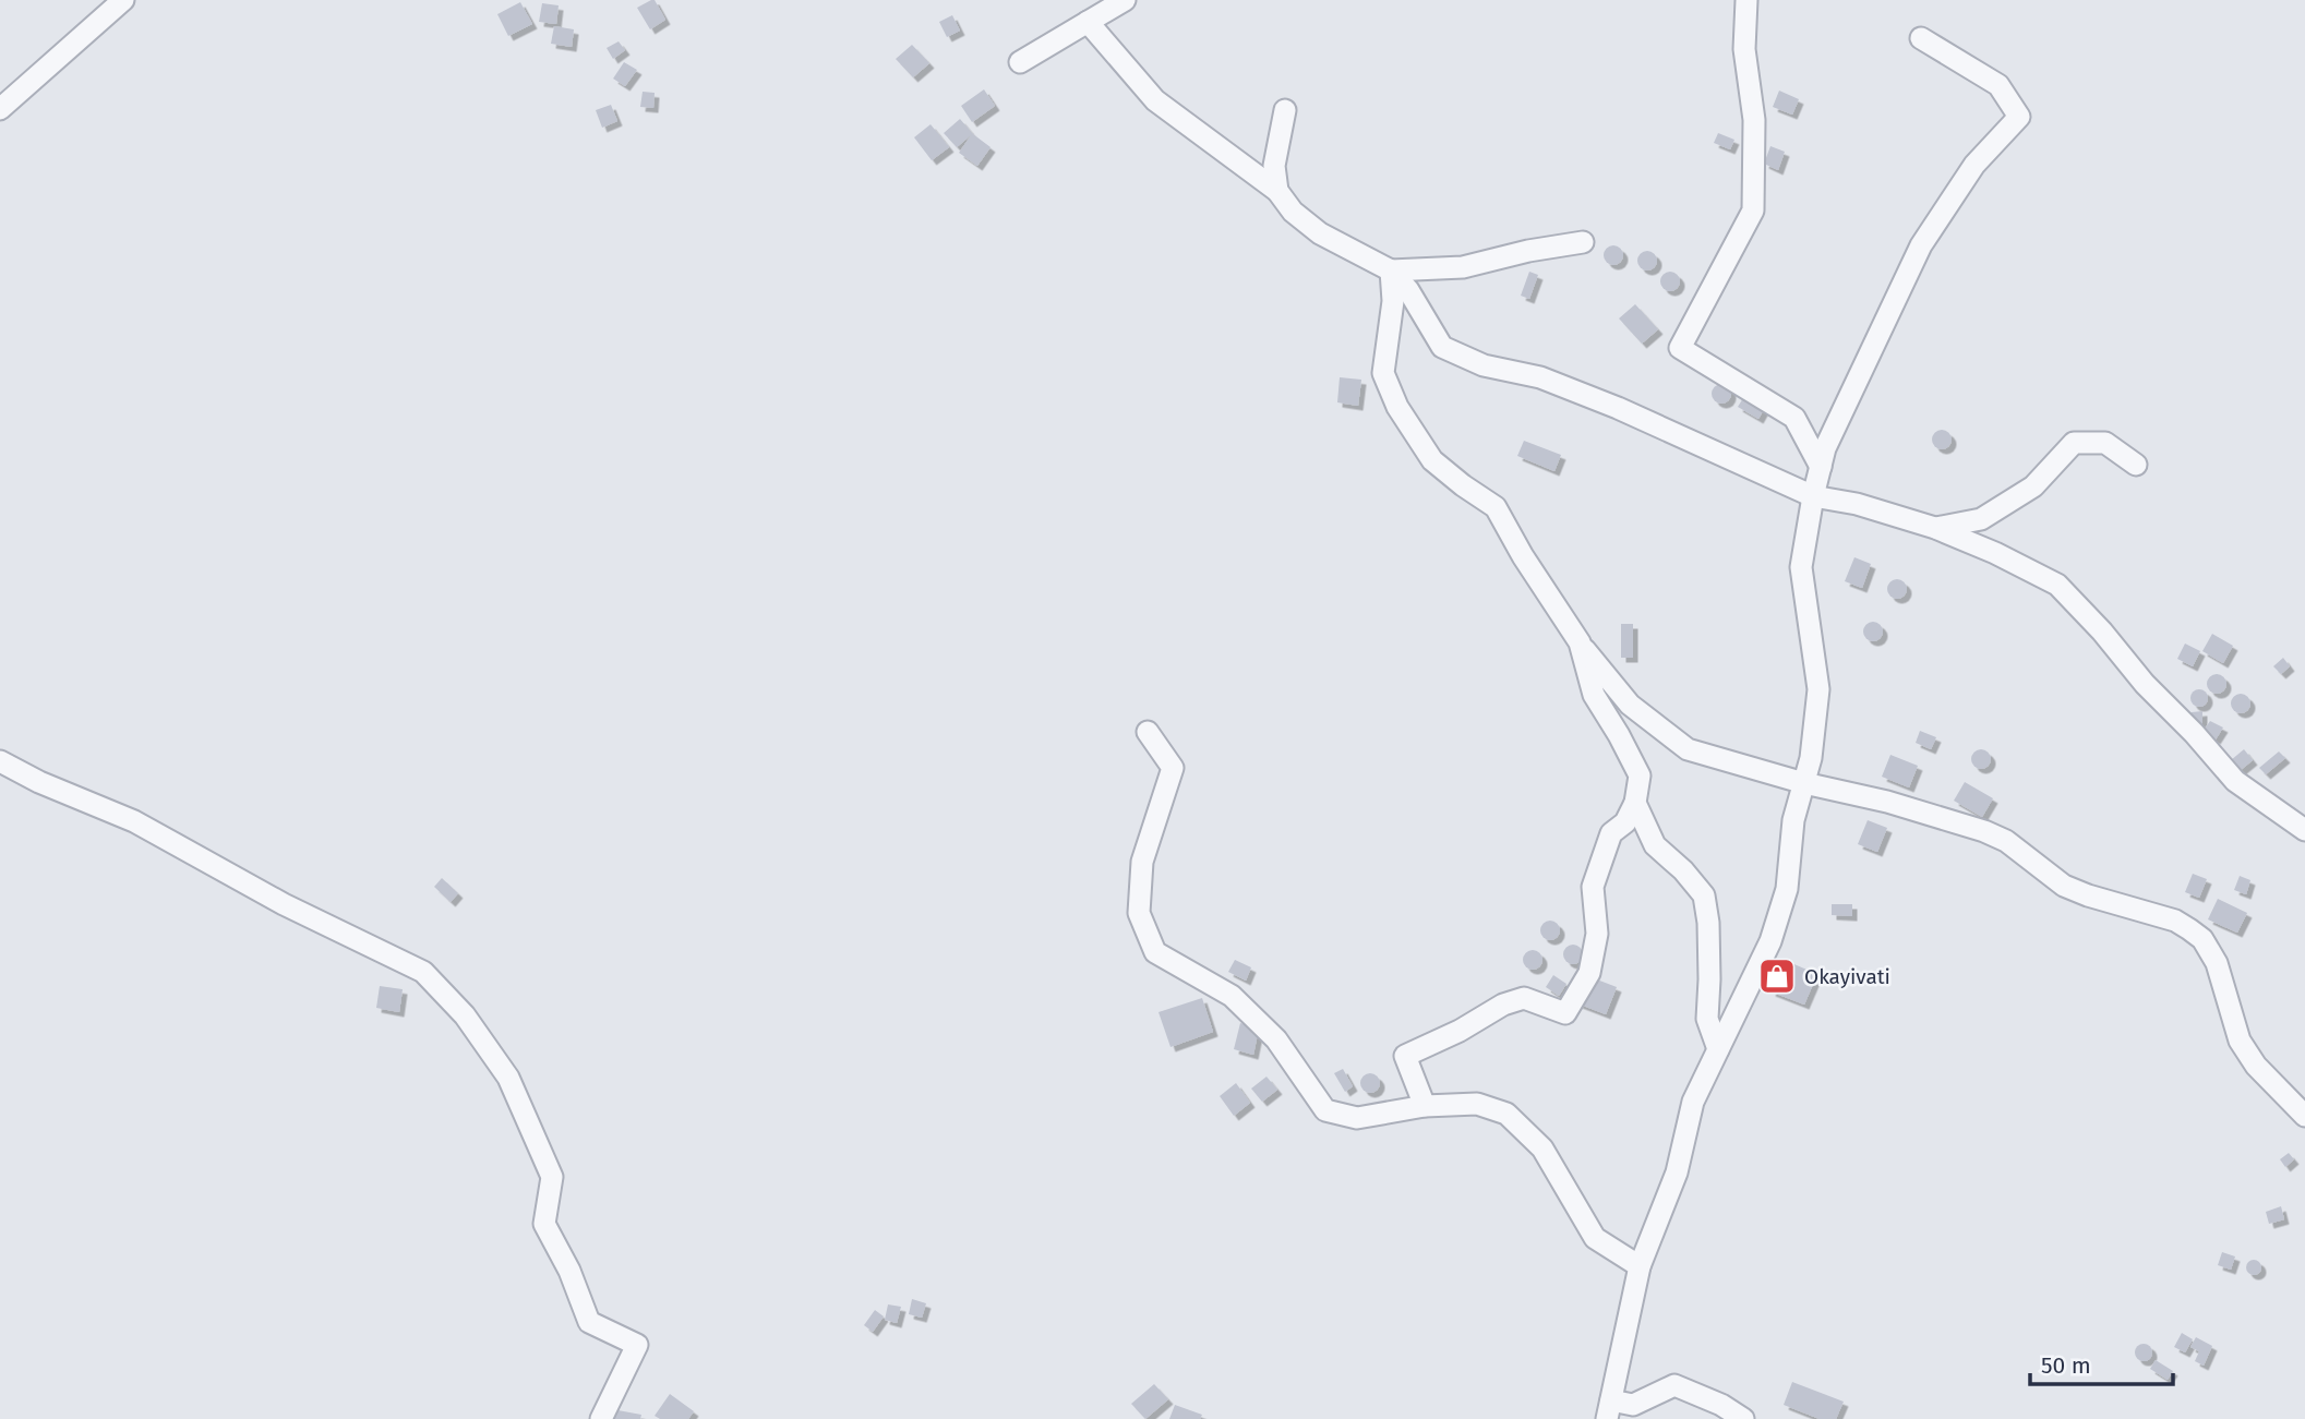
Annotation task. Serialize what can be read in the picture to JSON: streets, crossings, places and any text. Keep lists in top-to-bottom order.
{
  "places": {
    "shop": ["Okayivati"]
  },
  "scale_bar": "50 m"
}
